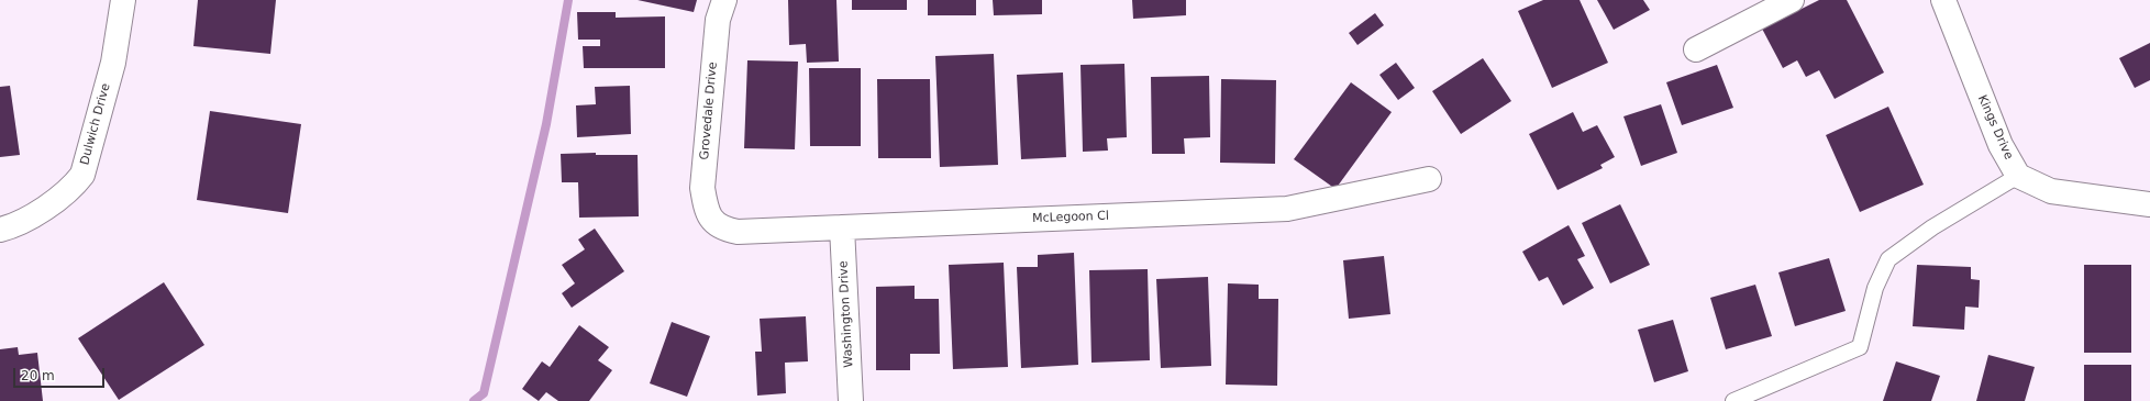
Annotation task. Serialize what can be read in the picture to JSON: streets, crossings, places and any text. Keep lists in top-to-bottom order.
{
  "streets": {
    "street": [
      "Grovedale Drive",
      "Dulwich Drive",
      "Kings Drive",
      "McLegoon Cl",
      "Washington Drive"
    ]
  },
  "crossings": [
    ["Grovedale Drive", "McLegoon Cl"],
    ["McLegoon Cl", "Washington Drive"]
  ],
  "scale_bar": "20 m"
}
